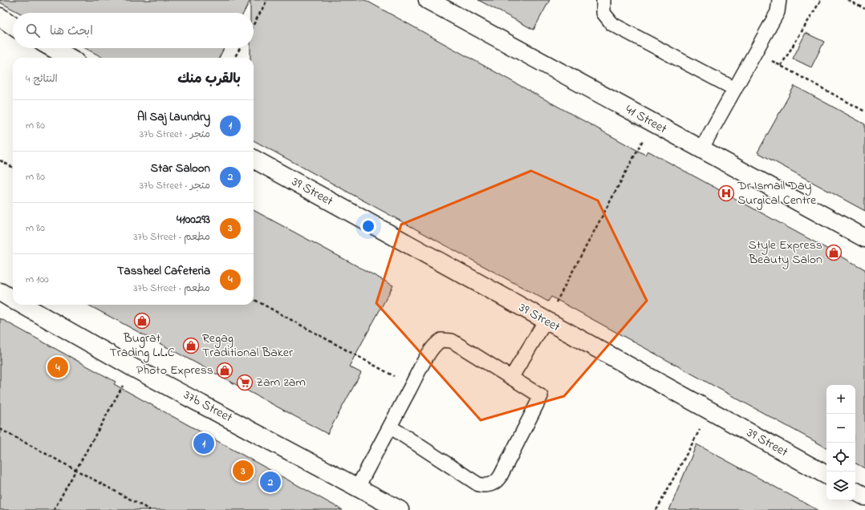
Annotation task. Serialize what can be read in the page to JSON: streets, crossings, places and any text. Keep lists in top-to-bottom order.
{
  "streets": {
    "street": ["41 Street", "39 Street", "37b Street"]
  },
  "places": {
    "hospital": ["Dr Ismail Day Surgical Centre"],
    "shop": [
      "Style Express Beauty Salon",
      "Bugrat Trading L.L.C",
      "Regag Traditional Baker",
      "Photo Express"
    ],
    "supermarket": ["Zam zam"]
  },
  "page": {
    "search": "ابحث هنا",
    "heading": ["بالقرب منك", "النتائج: 4"],
    "list": [
      {
        "mark": "1",
        "name": "Al Saj Laundry",
        "note": "متجر · 37b Street",
        "value": "80 m"
      },
      {
        "mark": "2",
        "name": "Star Saloon",
        "note": "متجر · 37b Street",
        "value": "80 m"
      },
      {
        "mark": "3",
        "name": "4100293",
        "note": "مطعم · 37b Street",
        "value": "80 m"
      },
      {
        "mark": "4",
        "name": "Tassheel Cafeteria",
        "note": "مطعم · 37b Street",
        "value": "100 m"
      }
    ],
    "pins": [
      "4",
      "1",
      "3",
      "2"
    ],
    "map_buttons": ["+", "−"]
  }
}
